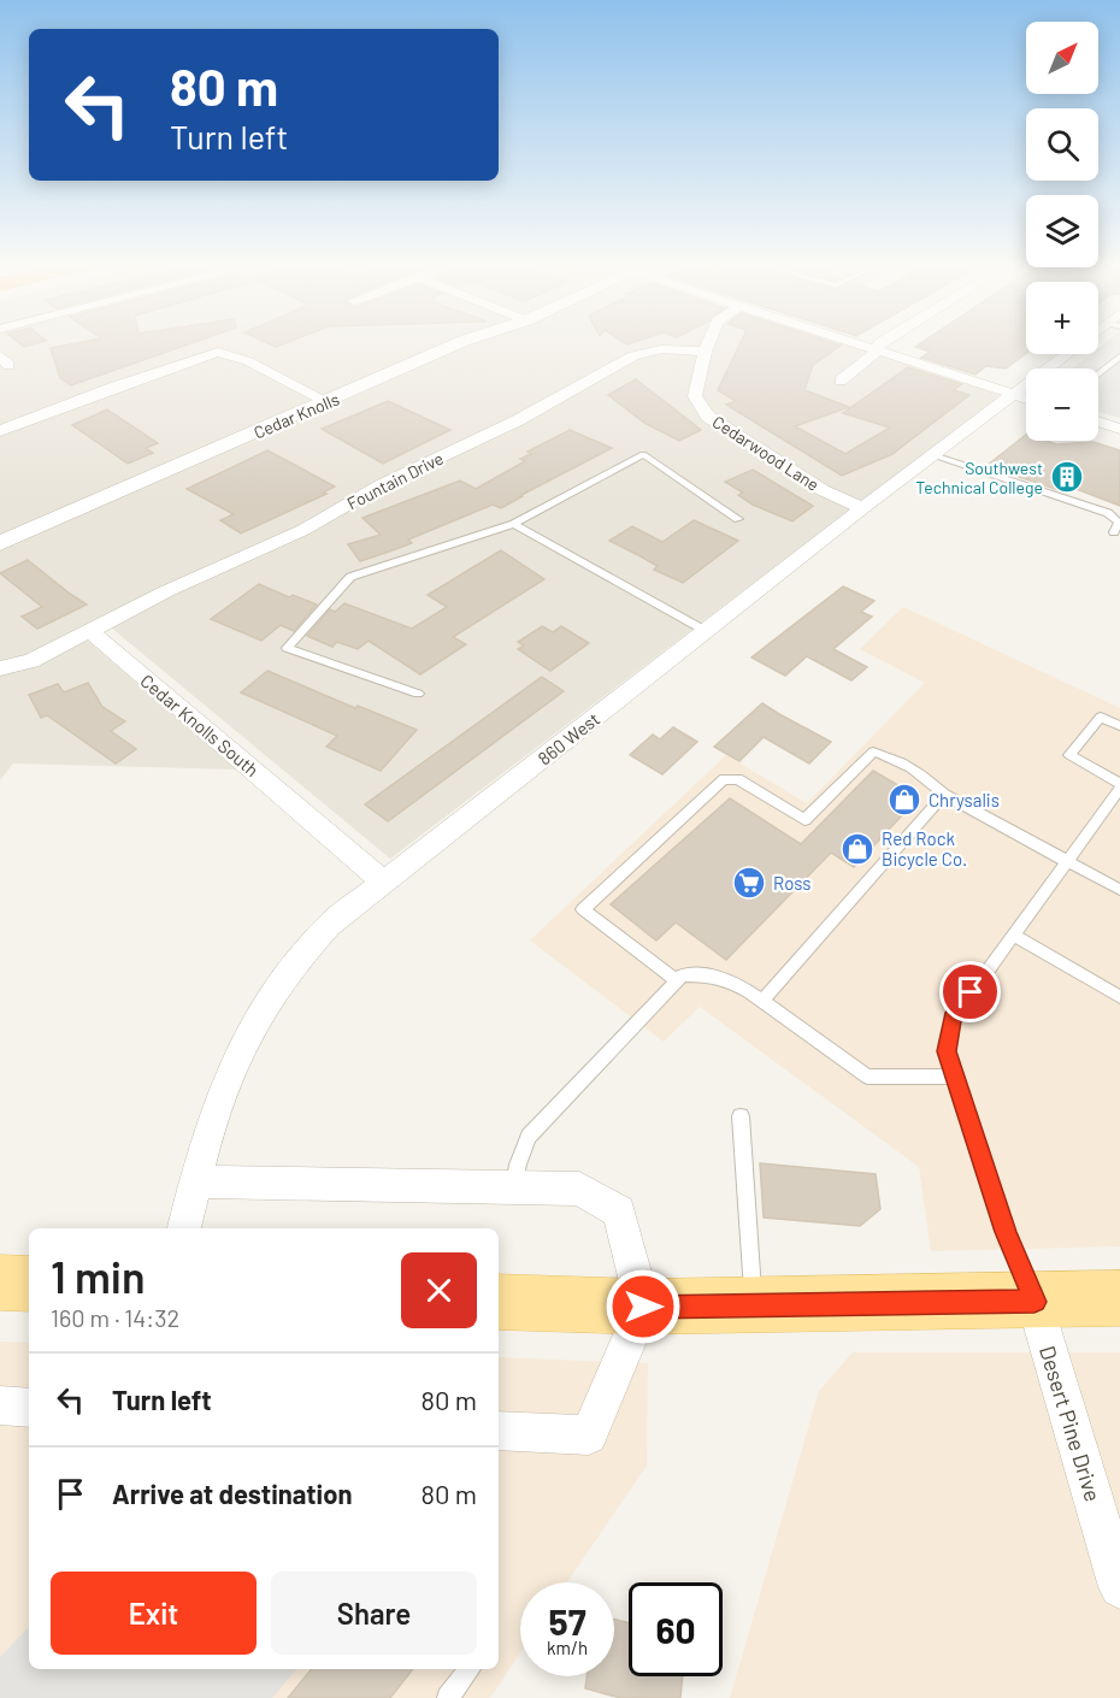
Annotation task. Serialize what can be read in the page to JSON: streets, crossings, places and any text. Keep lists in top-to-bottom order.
{
  "streets": {
    "street": [
      "Cedar Knolls",
      "Cedarwood Lane",
      "Fountain Drive",
      "Cedar Knolls South",
      "860 West",
      "Desert Pine Drive"
    ]
  },
  "crossings": [
    ["Cedarwood Lane", "Fountain Drive"],
    ["Cedarwood Lane", "860 West"],
    ["Fountain Drive", "Cedar Knolls South"],
    ["Cedar Knolls South", "860 West"]
  ],
  "places": {
    "building": ["Southwest Technical College"],
    "shop": ["Chrysalis", "Red Rock Bicycle Co."],
    "supermarket": ["Ross"]
  },
  "north": "top right",
  "page": {
    "map_buttons": ["+", "−"],
    "turn": ["80 m", "Turn left"],
    "heading": ["1 min", "160 m · 14:32"],
    "list": [
      {
        "name": "Turn left",
        "value": "80 m"
      },
      {
        "name": "Arrive at destination",
        "value": "80 m"
      }
    ],
    "buttons": ["Exit", "Share"],
    "speed": "57 km/h",
    "limit": "60"
  }
}
